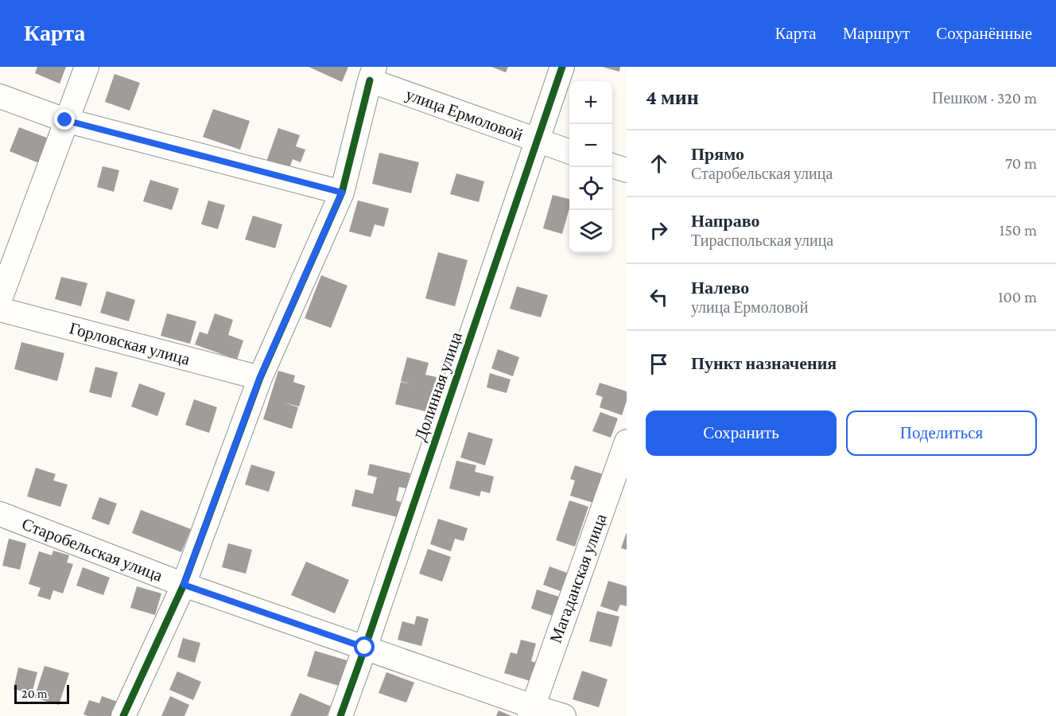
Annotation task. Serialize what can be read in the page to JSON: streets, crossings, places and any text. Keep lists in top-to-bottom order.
{
  "streets": {
    "street": [
      "улица Ермоловой",
      "Горловская улица",
      "Долинная улица",
      "Старобельская улица",
      "Магаданская улица"
    ]
  },
  "crossings": [
    ["улица Ермоловой", "Долинная улица"],
    ["Долинная улица", "Старобельская улица"],
    ["Старобельская улица", "Магаданская улица"]
  ],
  "scale_bar": "20 m",
  "page": {
    "header": "Карта",
    "nav": ["Карта", "Маршрут", "Сохранённые"],
    "heading": ["4 мин", "Пешком · 320 m"],
    "map_buttons": ["+", "−"],
    "list": [
      ["Прямо", "Старобельская улица", "70 m"],
      ["Направо", "Тираспольская улица", "150 m"],
      ["Налево", "улица Ермоловой", "100 m"],
      "Пункт назначения"
    ],
    "buttons": ["Сохранить", "Поделиться"],
    "scale": "20 m"
  }
}
